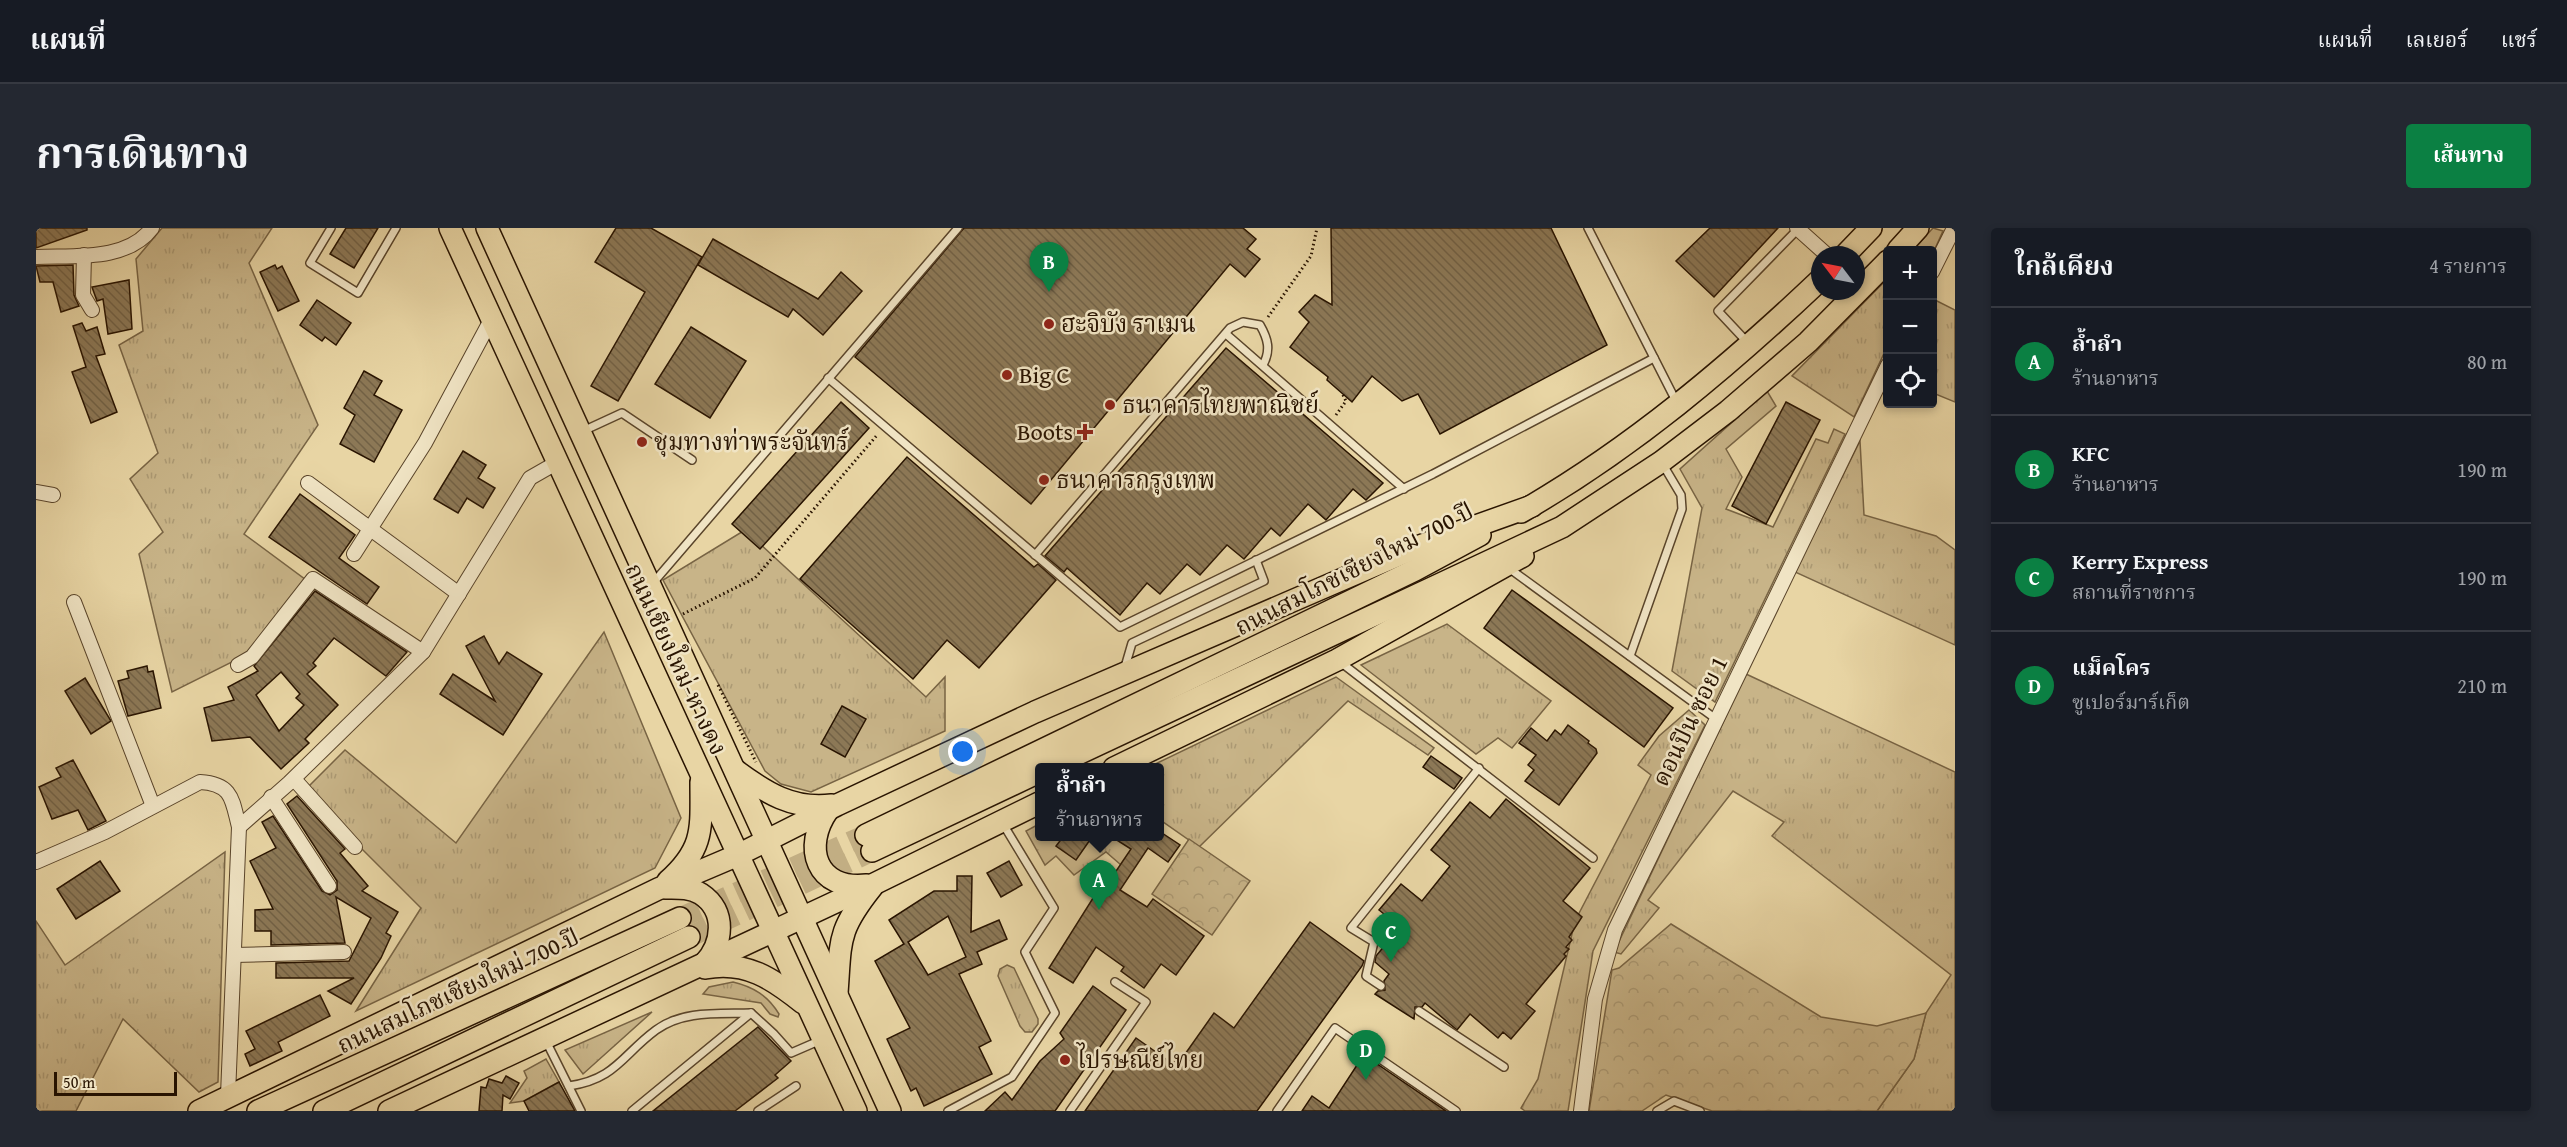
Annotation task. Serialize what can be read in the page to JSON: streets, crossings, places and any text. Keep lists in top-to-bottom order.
{
  "streets": {
    "main road": ["ถนนสมโภชเชียงใหม่ 700 ปี", "ถนนเชียงใหม่-หางดง"],
    "street": ["ดอนปิน ซอย 1"]
  },
  "places": {
    "other": [
      "ฮะจิบัง ราเมน",
      "Big C",
      "ธนาคารไทยพาณิชย์",
      "ชุมทางท่าพระจันทร์",
      "ธนาคารกรุงเทพ",
      "ไปรษณีย์ไทย"
    ],
    "health": ["Boots"]
  },
  "scale_bar": "50 m",
  "north": "top left",
  "page": {
    "header": "แผนที่",
    "nav": ["แผนที่", "เลเยอร์", "แชร์"],
    "title": "การเดินทาง",
    "buttons": "เส้นทาง",
    "heading": ["ใกล้เคียง", "4 รายการ"],
    "pins": [
      "B",
      "A",
      "C",
      "D"
    ],
    "map_buttons": ["+", "−"],
    "list": [
      {
        "mark": "A",
        "name": "ล้ำลำ",
        "note": "ร้านอาหาร",
        "value": "80 m"
      },
      {
        "mark": "B",
        "name": "KFC",
        "note": "ร้านอาหาร",
        "value": "190 m"
      },
      {
        "mark": "C",
        "name": "Kerry Express",
        "note": "สถานที่ราชการ",
        "value": "190 m"
      },
      {
        "mark": "D",
        "name": "แม็คโคร",
        "note": "ซูเปอร์มาร์เก็ต",
        "value": "210 m"
      }
    ],
    "popup": ["ล้ำลำ", "ร้านอาหาร"],
    "scale": "50 m"
  }
}
